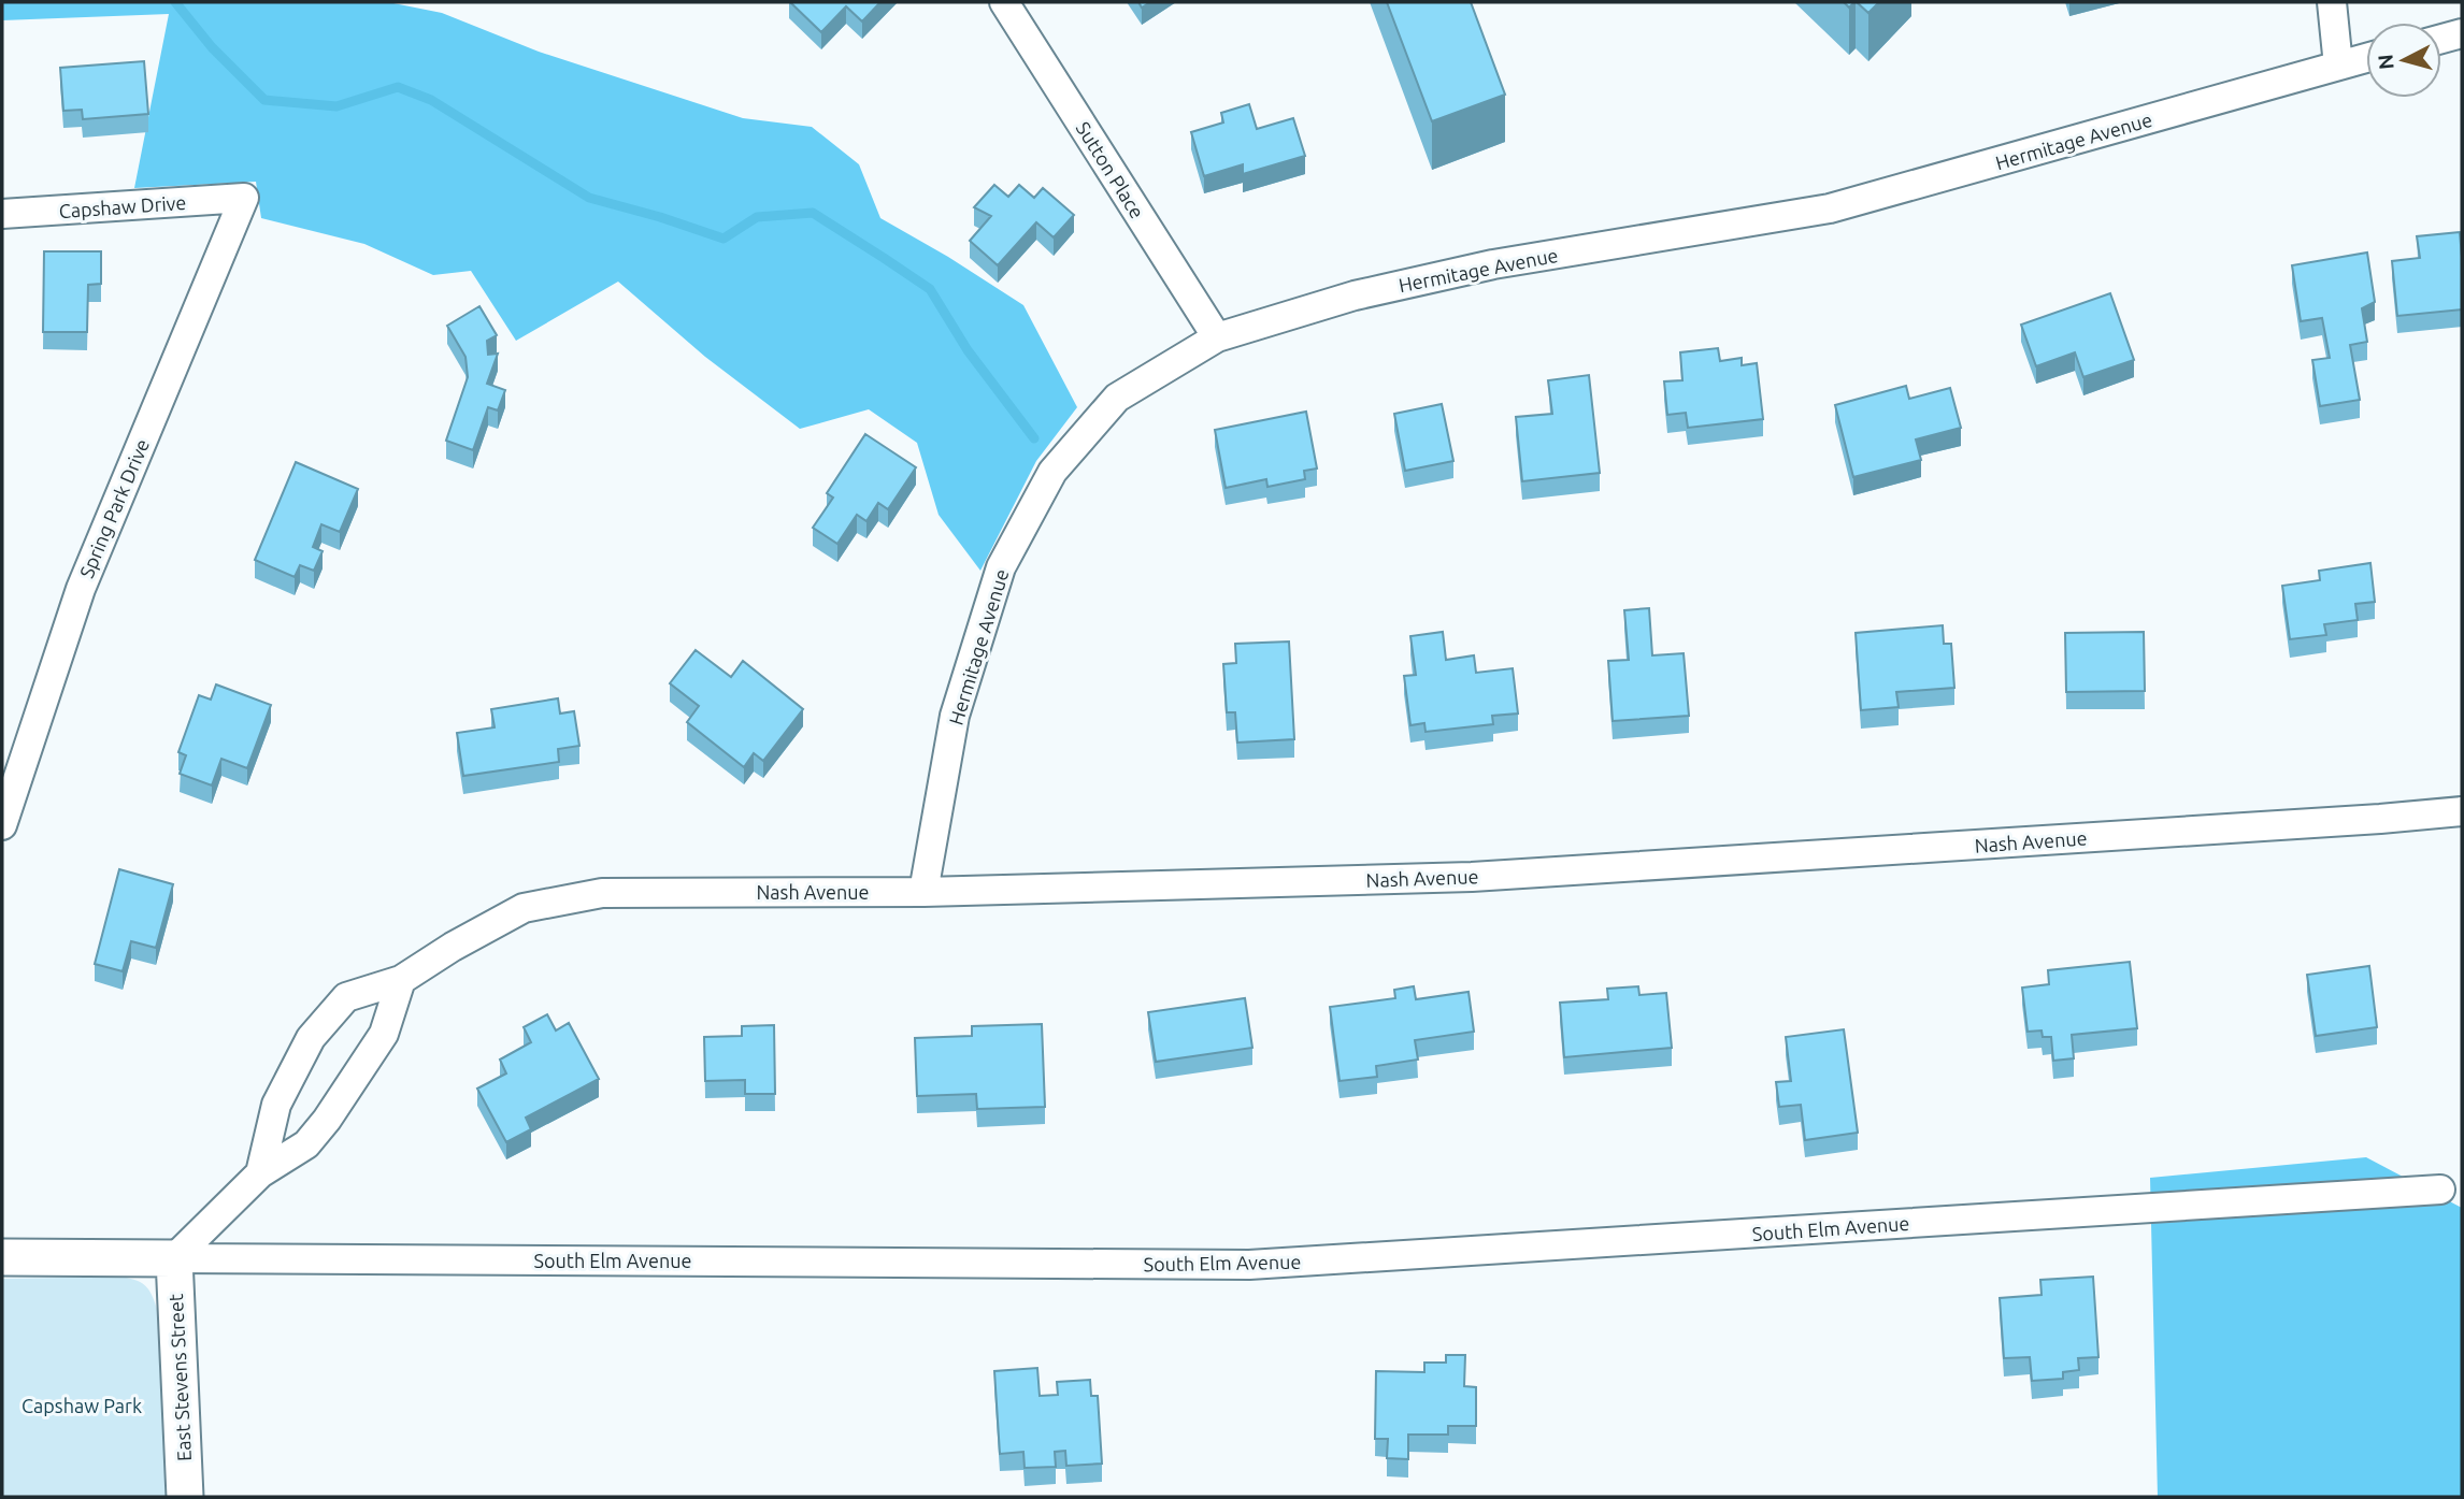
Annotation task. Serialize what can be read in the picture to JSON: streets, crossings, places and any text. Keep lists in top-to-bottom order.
{
  "streets": {
    "street": [
      "Hermitage Avenue",
      "Sutton Place",
      "Capshaw Drive",
      "Spring Park Drive",
      "Nash Avenue",
      "South Elm Avenue",
      "East Stevens Street"
    ]
  },
  "crossings": [
    ["Hermitage Avenue", "Sutton Place"],
    ["Hermitage Avenue", "Nash Avenue"],
    ["Capshaw Drive", "Spring Park Drive"],
    ["South Elm Avenue", "East Stevens Street"]
  ],
  "parks": ["Capshaw Park"],
  "north": "left"
}
